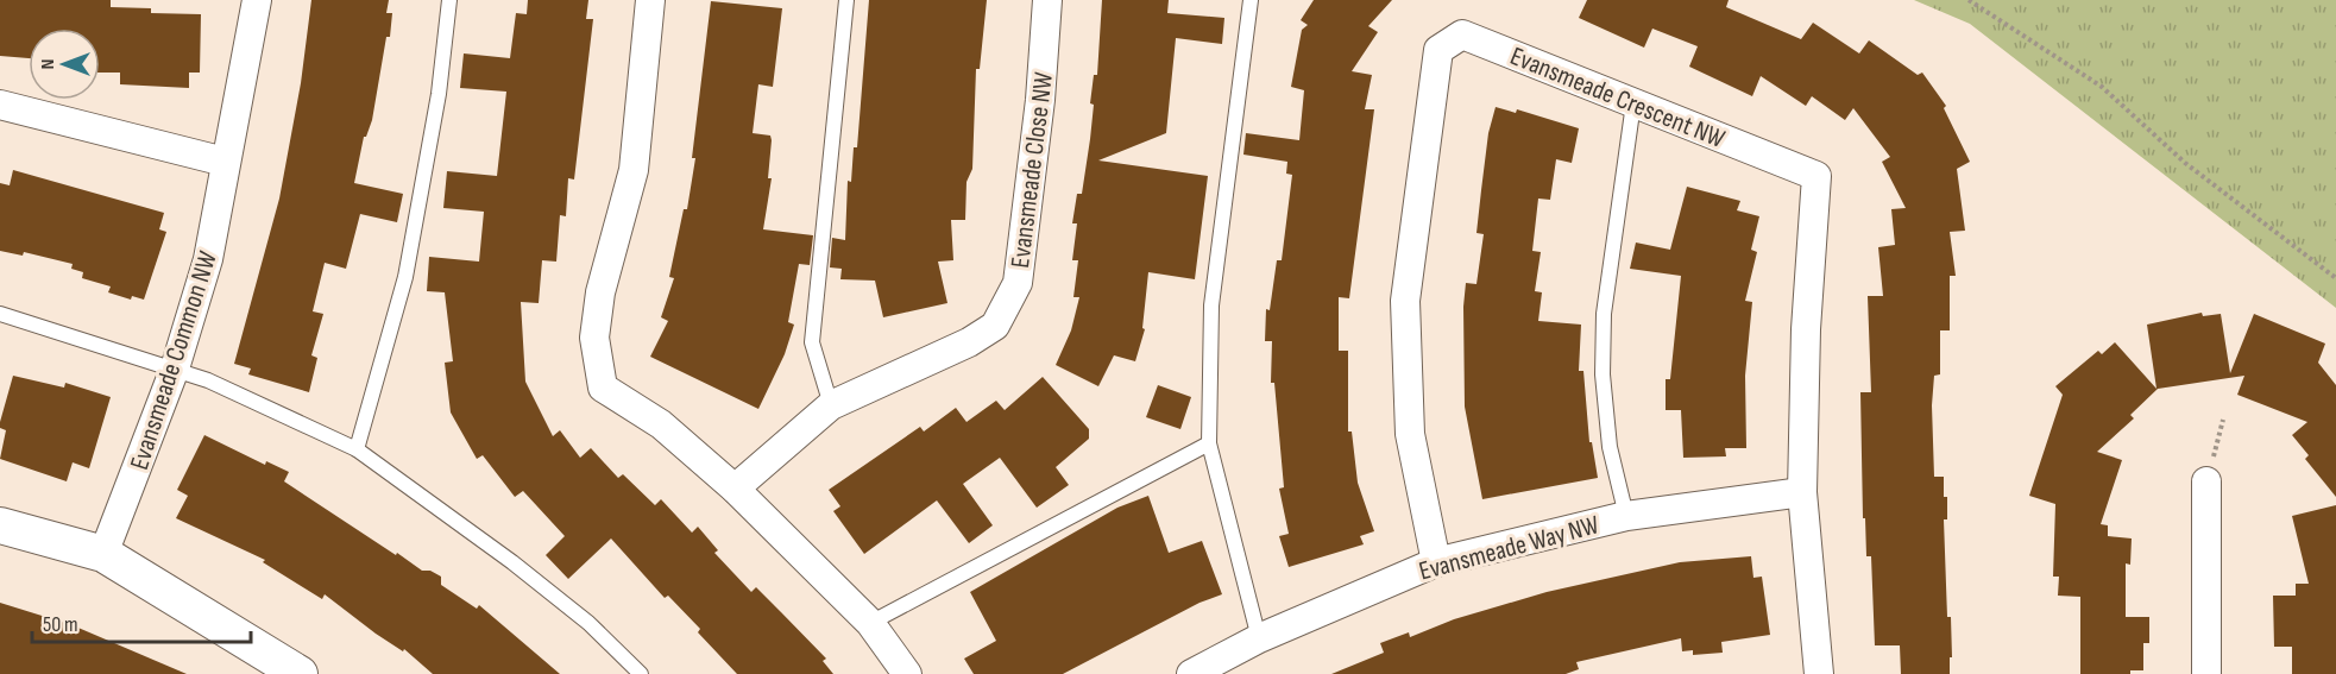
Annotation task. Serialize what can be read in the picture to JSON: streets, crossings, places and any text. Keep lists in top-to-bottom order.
{
  "streets": {
    "street": [
      "Evansmeade Crescent NW",
      "Evansmeade Close NW",
      "Evansmeade Common NW",
      "Evansmeade Way NW"
    ]
  },
  "crossings": [
    ["Evansmeade Crescent NW", "Evansmeade Way NW"]
  ],
  "scale_bar": "50 m",
  "north": "left"
}
